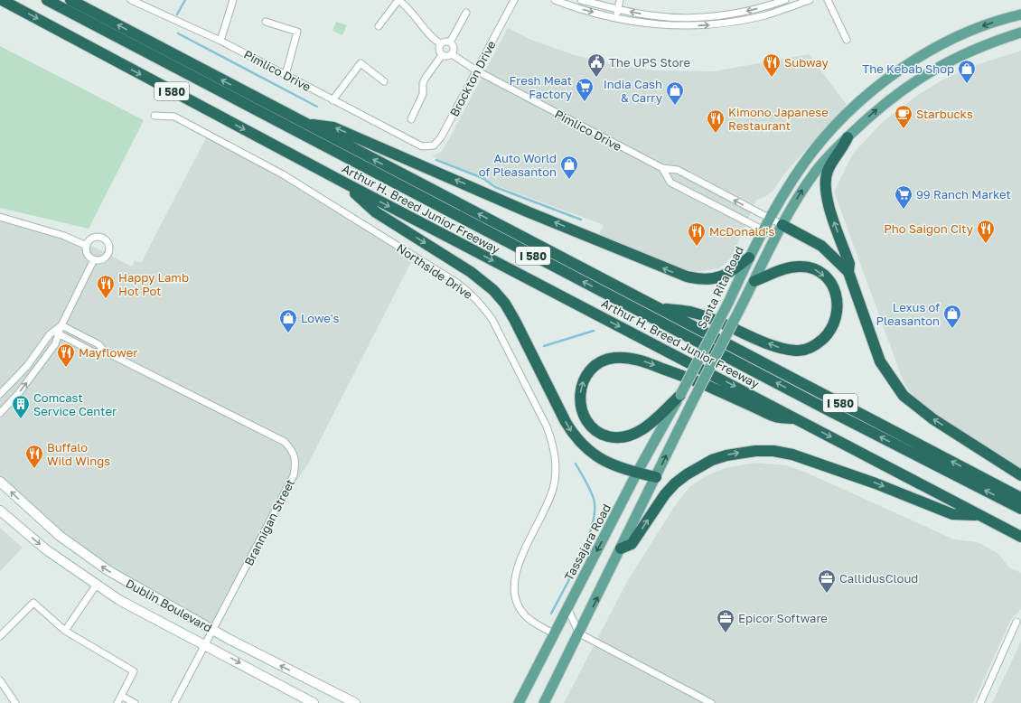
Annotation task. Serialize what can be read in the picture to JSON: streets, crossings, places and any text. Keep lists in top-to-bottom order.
{
  "streets": {
    "highway": ["I 580", "Arthur H. Breed Junior Freeway"],
    "main road": ["Santa Rita Road", "Tassajara Road", "Dublin Boulevard"],
    "street": [
      "Pimlico Drive",
      "Brockton Drive",
      "Northside Drive",
      "Brannigan Street"
    ]
  },
  "crossings": [
    ["Pimlico Drive", "Brockton Drive"],
    ["Pimlico Drive", "Santa Rita Road"],
    ["Northside Drive", "Tassajara Road"],
    ["Santa Rita Road", "Tassajara Road"],
    ["Brannigan Street", "Dublin Boulevard"]
  ],
  "places": {
    "public building": ["The UPS Store"],
    "restaurant": [
      "Subway",
      "Kimono Japanese Restaurant",
      "Pho Saigon City",
      "McDonald's",
      "Happy Lamb Hot Pot",
      "Mayflower",
      "Buffalo Wild Wings"
    ],
    "shop": [
      "The Kebab Shop",
      "India Cash & Carry",
      "Auto World of Pleasanton",
      "Lexus of Pleasanton",
      "Lowe's"
    ],
    "supermarket": ["Fresh Meat Factory", "99 Ranch Market"],
    "cafe": ["Starbucks"],
    "building": ["Comcast Service Center"],
    "office": ["CallidusCloud", "Epicor Software"]
  }
}
